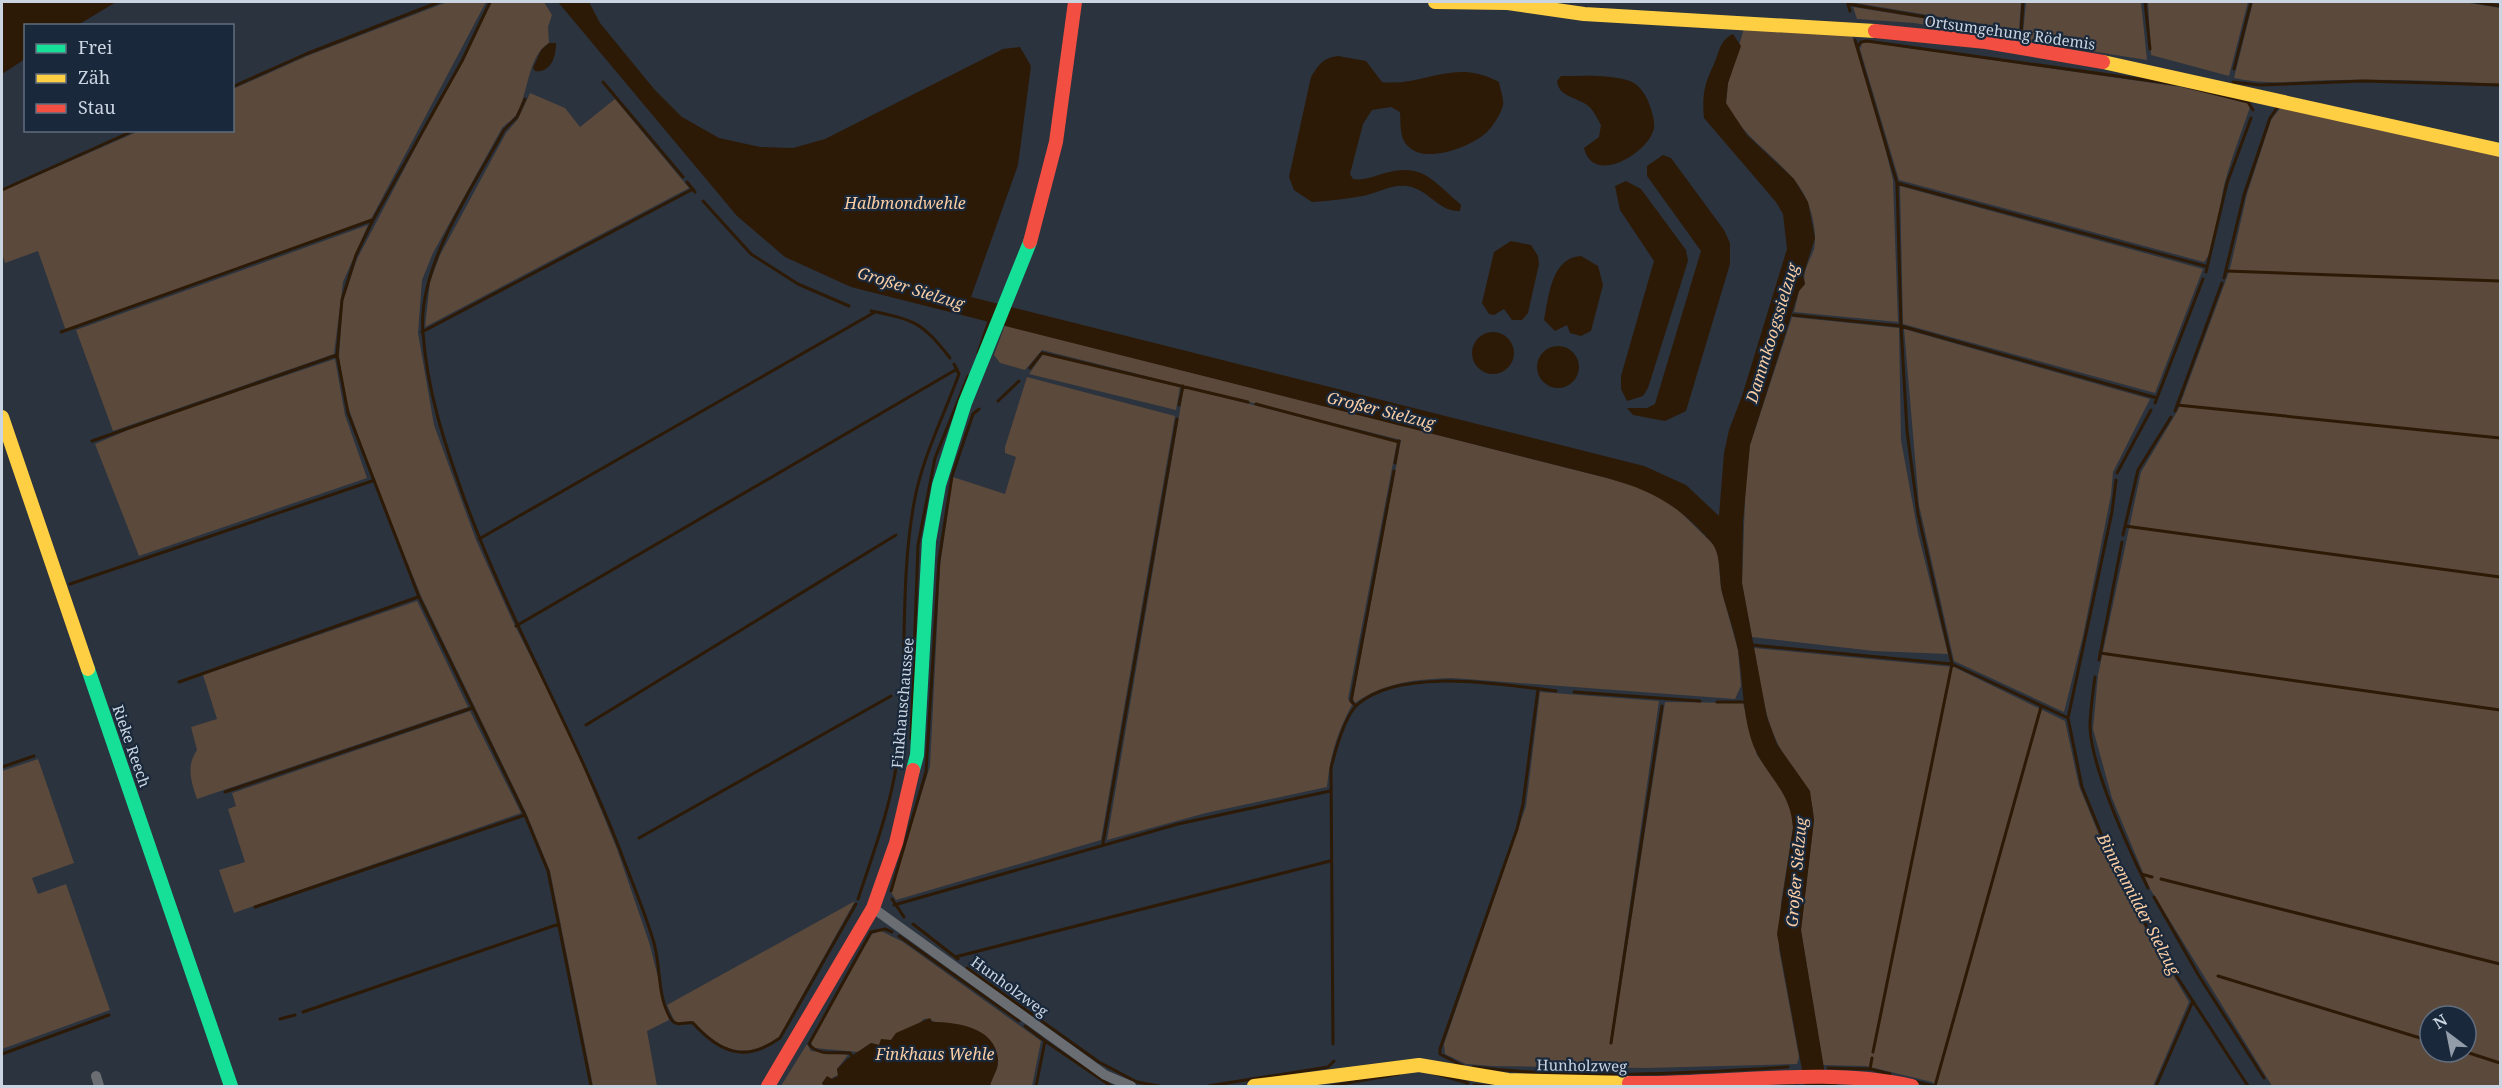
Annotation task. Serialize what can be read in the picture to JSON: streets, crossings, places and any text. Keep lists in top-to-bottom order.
{
  "streets": {
    "street": [
      "Ortsumgehung Rödemis",
      "Finkhauschaussee",
      "Rieke Reech",
      "Hunholzweg"
    ]
  },
  "crossings": [
    ["Finkhauschaussee", "Hunholzweg"]
  ],
  "water": [
    "Halbmondwehle",
    "Großer Sielzug",
    "Dammkoogssielzug",
    "Binnenmilder Sielzug",
    "Finkhaus Wehle"
  ],
  "legend": ["Frei", "Zäh", "Stau"],
  "north": "top left"
}
